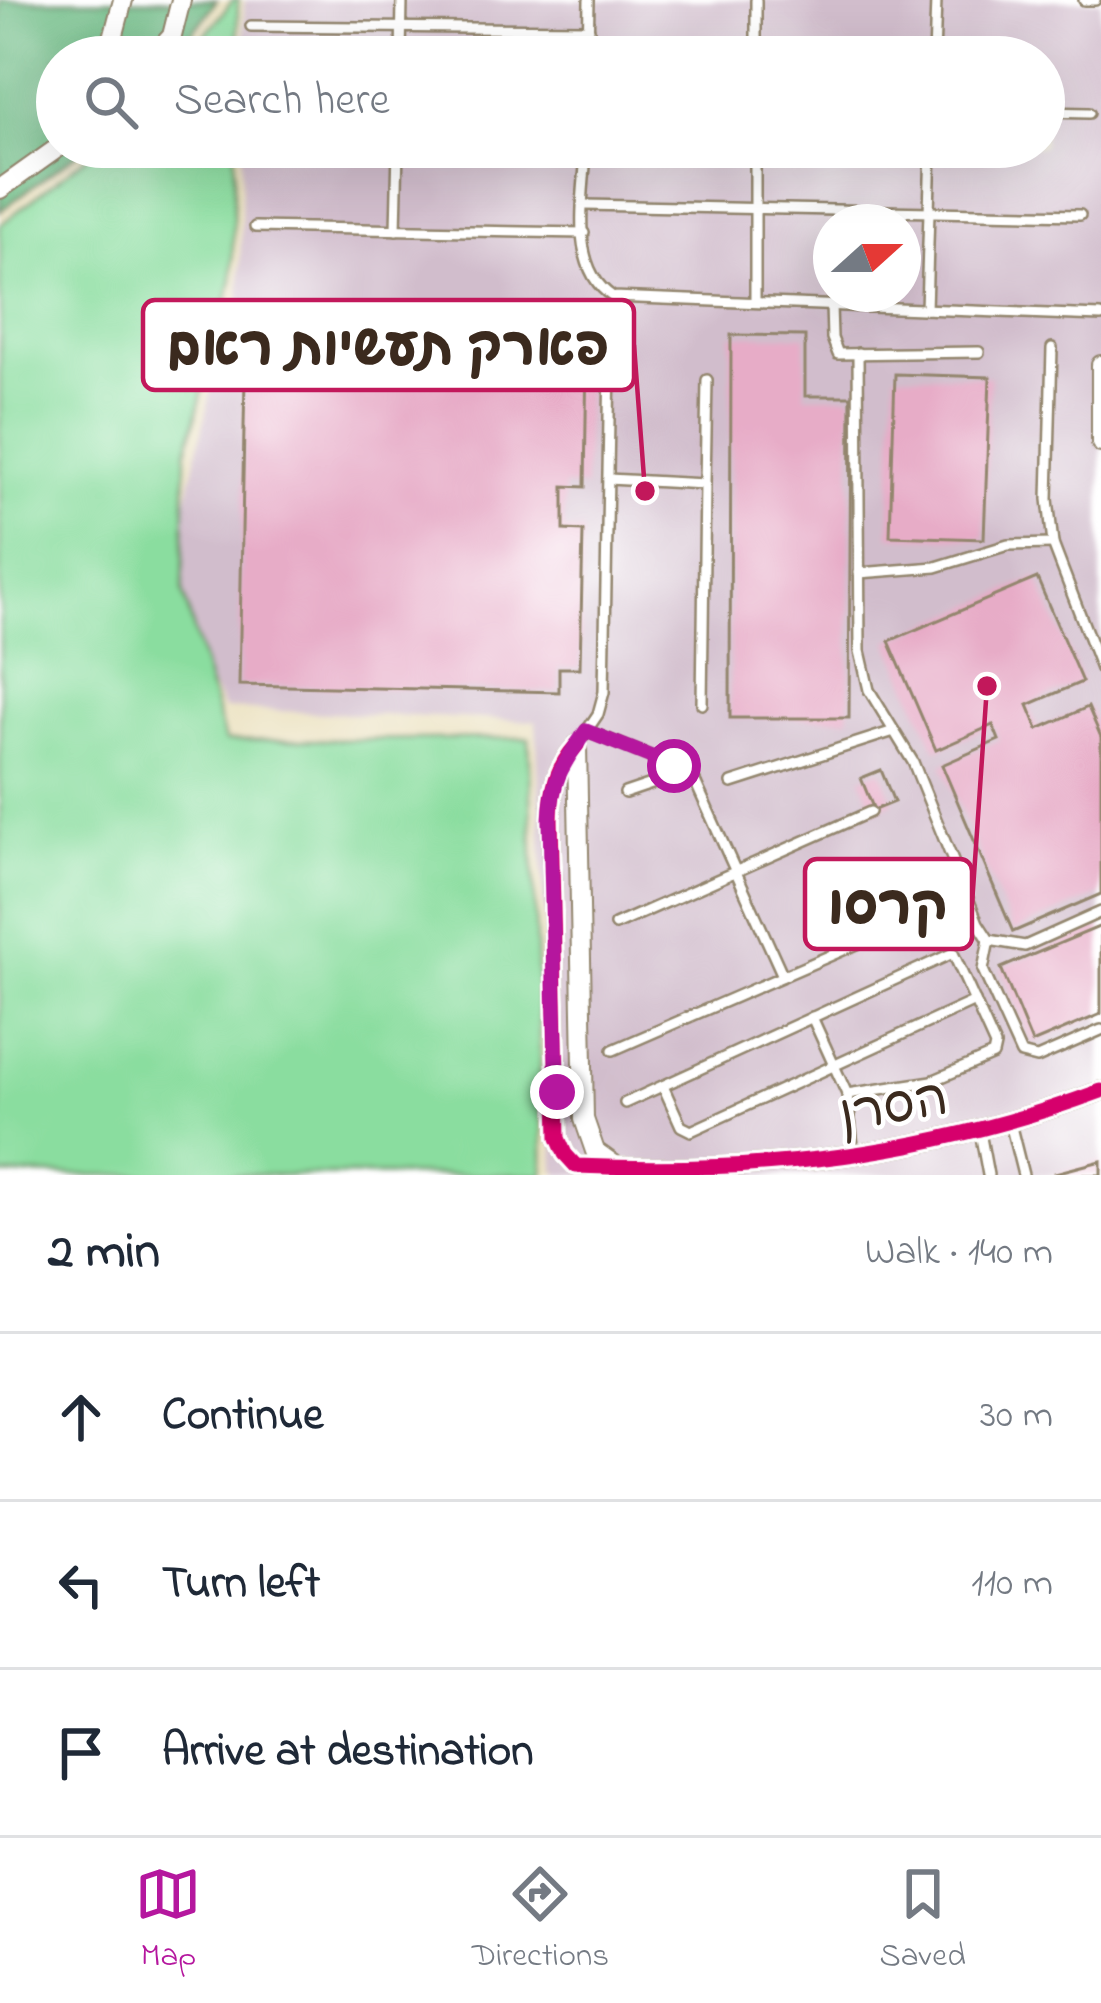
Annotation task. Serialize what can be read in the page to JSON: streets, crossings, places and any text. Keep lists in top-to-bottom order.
{
  "streets": {
    "street": ["הסרן"]
  },
  "places": ["פארק תעשיות ראם", "קרסו"],
  "north": "right",
  "page": {
    "search": "Search here",
    "heading": ["2 min", "Walk · 140 m"],
    "list": [
      ["Continue", "30 m"],
      ["Turn left", "110 m"],
      "Arrive at destination"
    ],
    "nav": ["Map", "Directions", "Saved"]
  }
}
